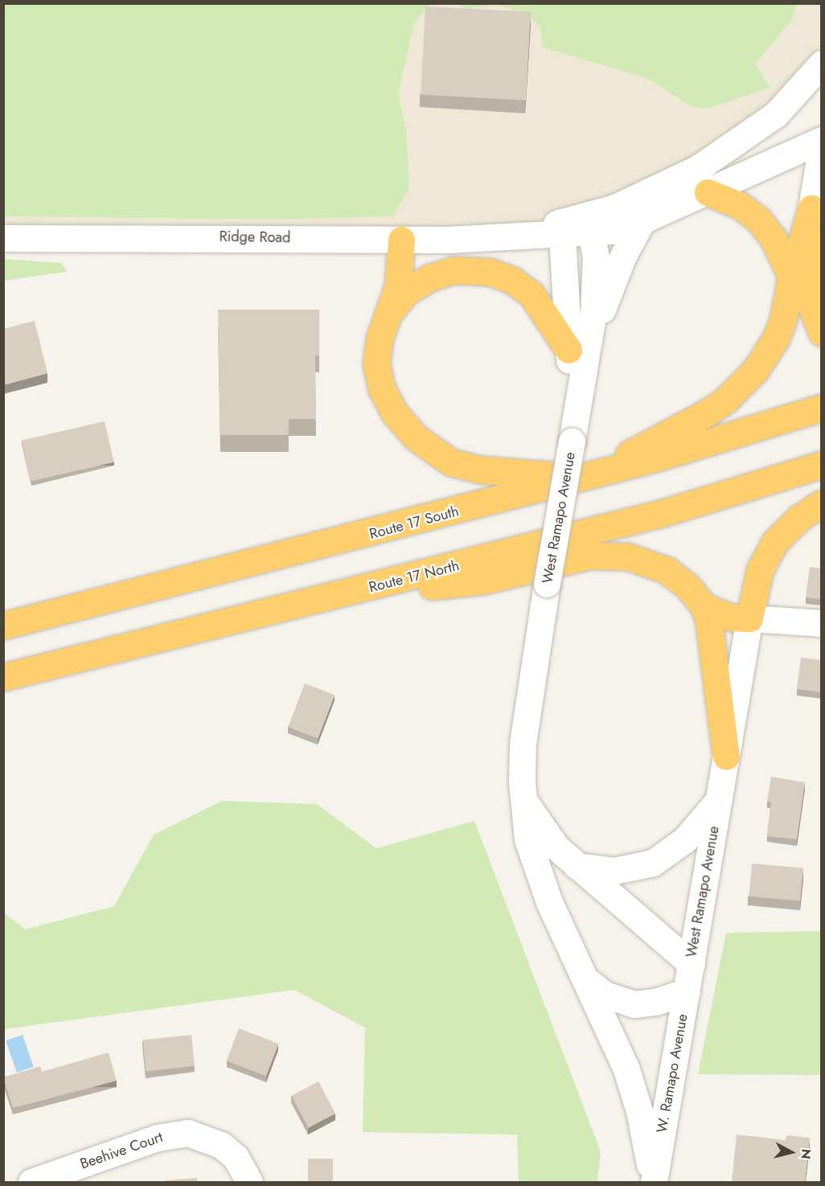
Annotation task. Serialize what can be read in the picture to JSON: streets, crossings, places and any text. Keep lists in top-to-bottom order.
{
  "streets": {
    "highway": ["Route 17 South", "Route 17 North"],
    "street": [
      "Ridge Road",
      "West Ramapo Avenue",
      "W. Ramapo Avenue",
      "Beehive Court"
    ]
  },
  "crossings": [
    ["Ridge Road", "West Ramapo Avenue"],
    ["West Ramapo Avenue", "W. Ramapo Avenue"]
  ],
  "north": "right"
}
